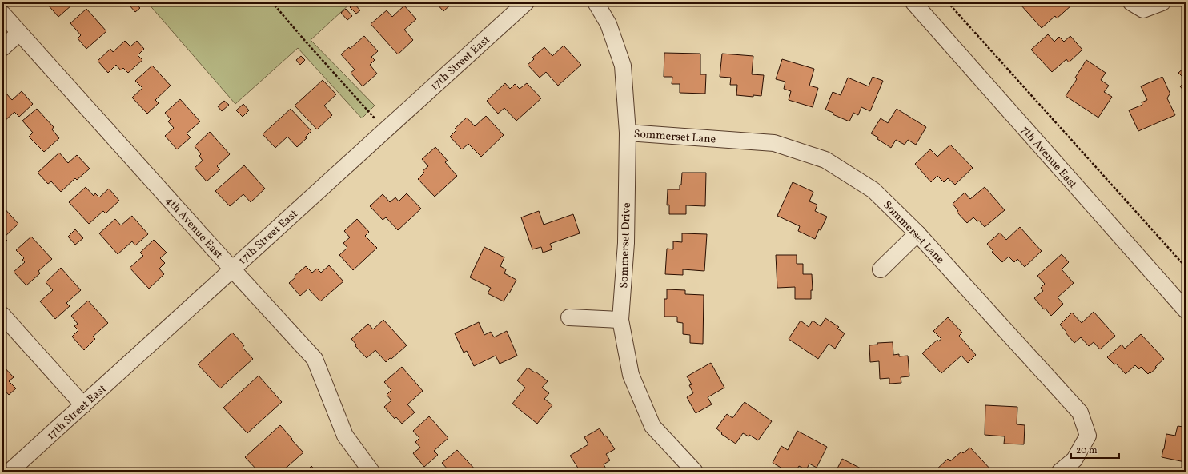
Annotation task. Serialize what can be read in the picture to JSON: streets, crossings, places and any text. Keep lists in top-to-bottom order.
{
  "streets": {
    "street": [
      "17th Street East",
      "Sommerset Lane",
      "7th Avenue East",
      "4th Avenue East",
      "Sommerset Drive"
    ]
  },
  "crossings": [
    ["17th Street East", "4th Avenue East"],
    ["Sommerset Lane", "Sommerset Drive"]
  ],
  "scale_bar": "20 m"
}
